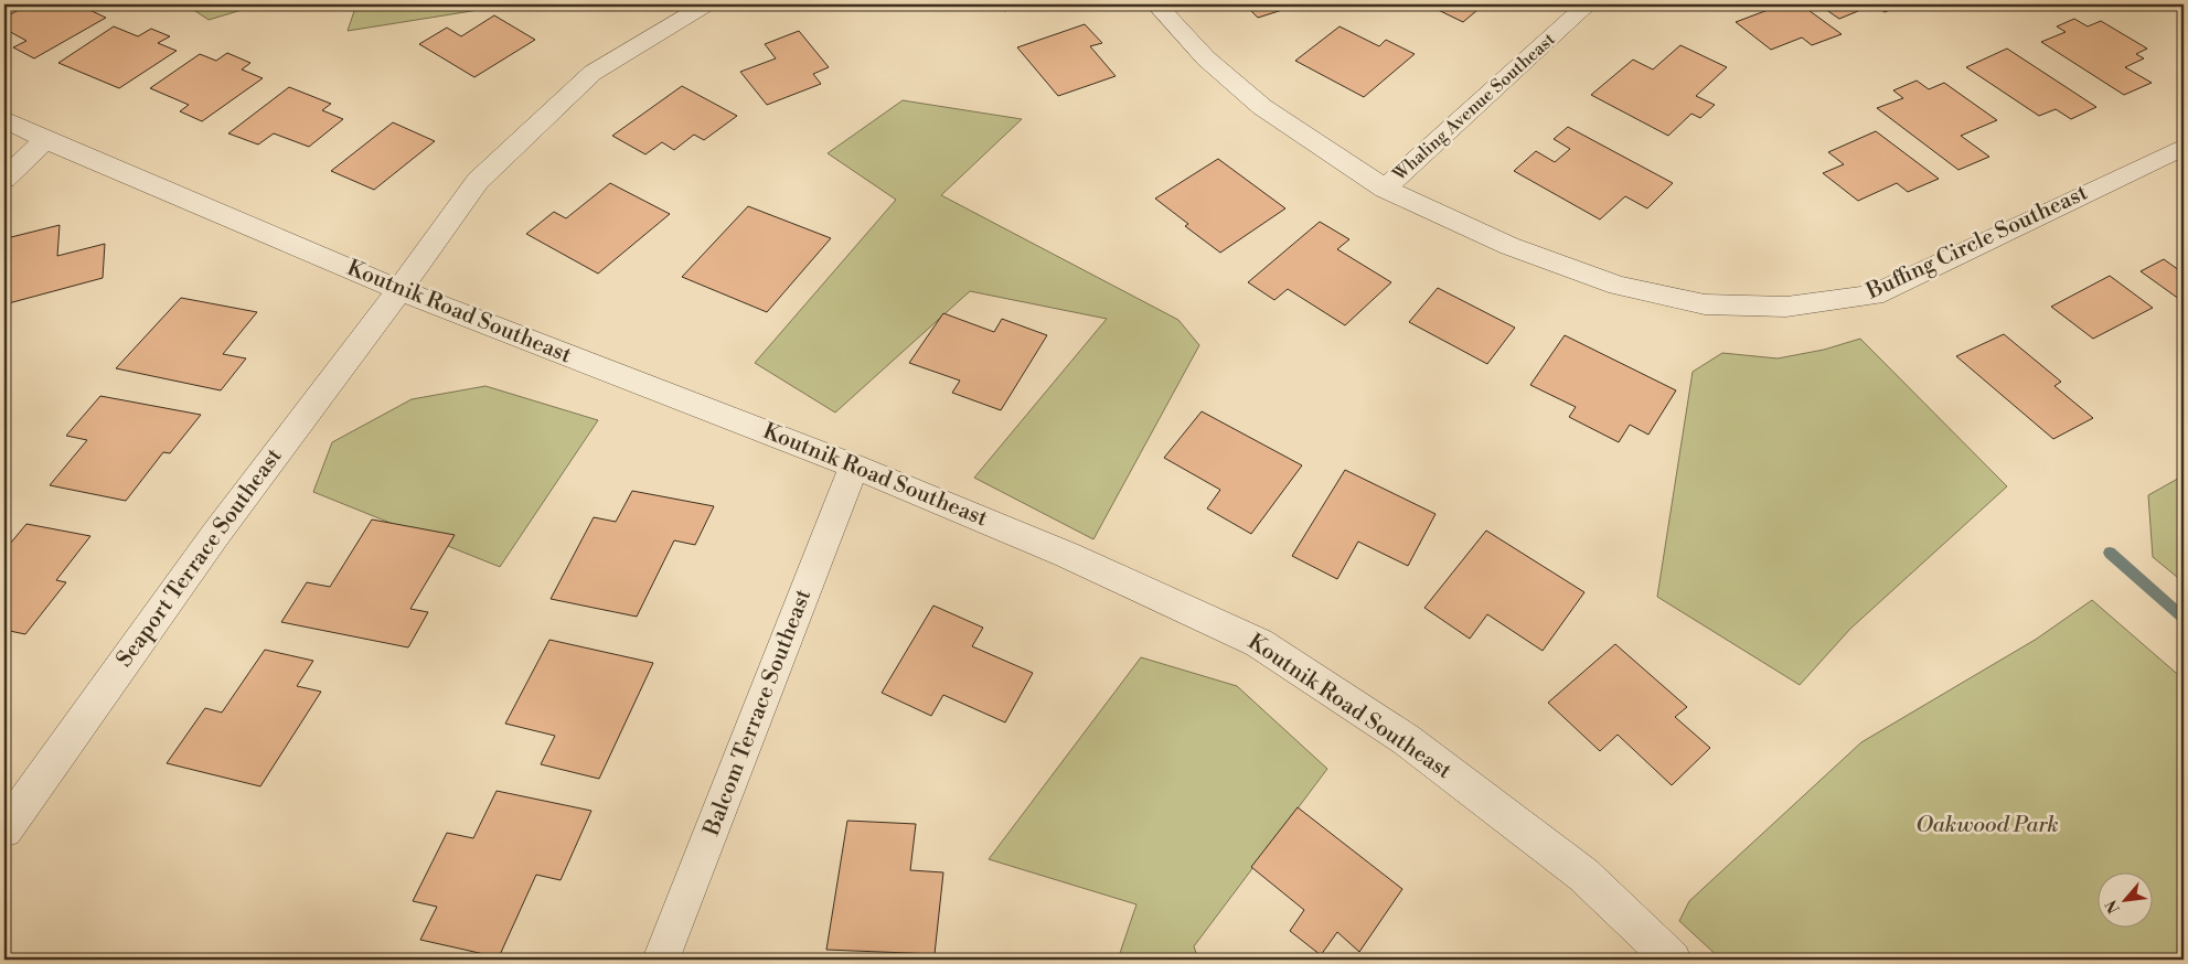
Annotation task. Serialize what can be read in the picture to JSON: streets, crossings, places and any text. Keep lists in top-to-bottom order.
{
  "streets": {
    "street": [
      "Whaling Avenue Southeast",
      "Buffing Circle Southeast",
      "Koutnik Road Southeast",
      "Seaport Terrace Southeast",
      "Balcom Terrace Southeast"
    ]
  },
  "crossings": [
    ["Whaling Avenue Southeast", "Buffing Circle Southeast"],
    ["Koutnik Road Southeast", "Seaport Terrace Southeast"],
    ["Koutnik Road Southeast", "Balcom Terrace Southeast"]
  ],
  "parks": ["Oakwood Park"],
  "north": "bottom left"
}
